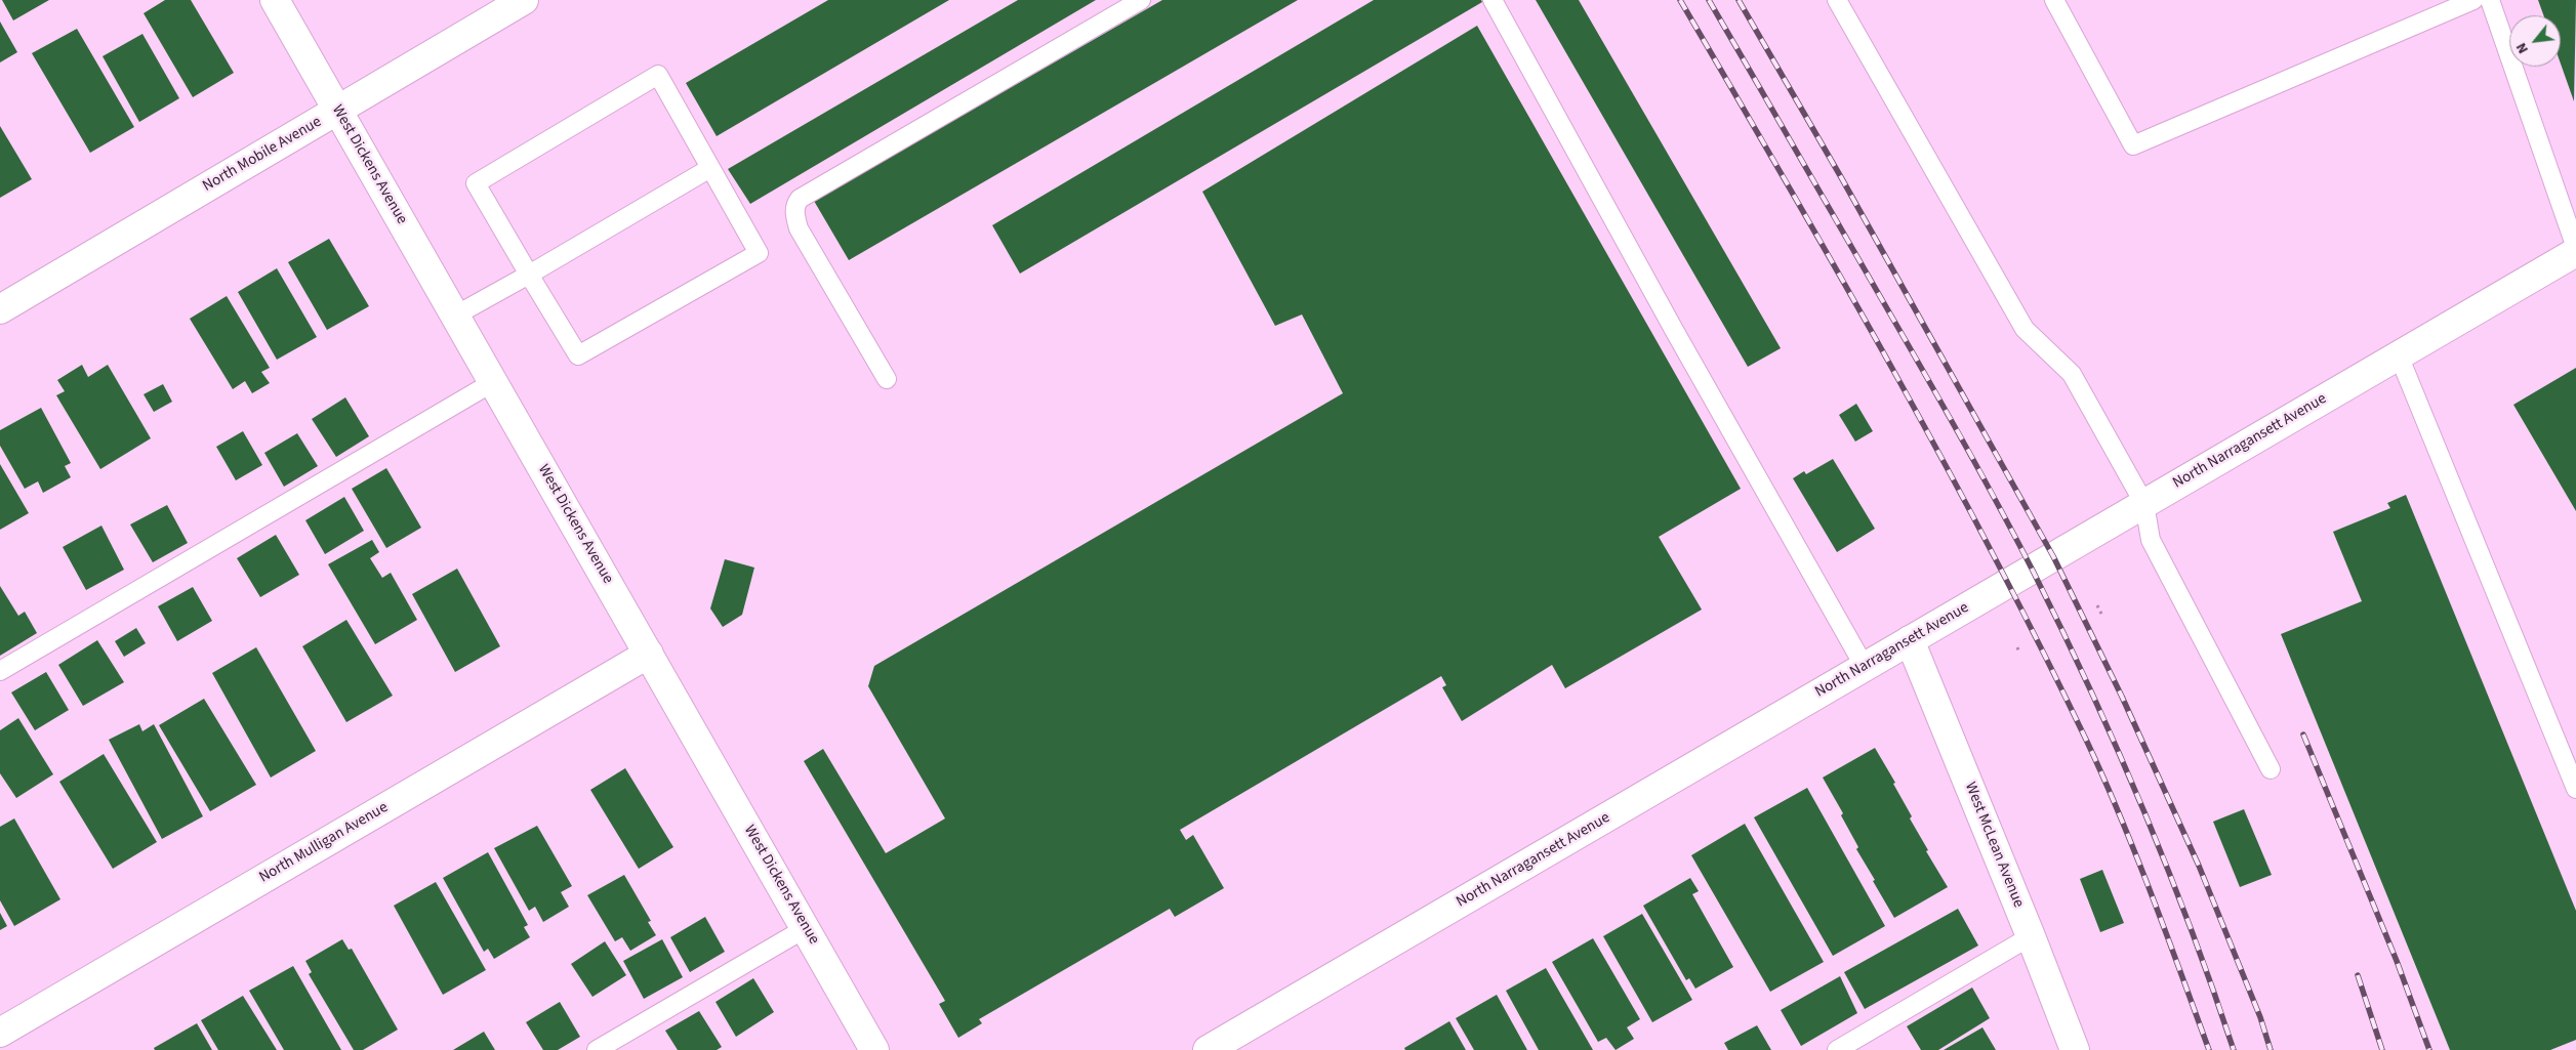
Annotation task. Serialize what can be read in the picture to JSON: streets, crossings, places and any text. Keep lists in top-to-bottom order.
{
  "streets": {
    "street": [
      "North Mobile Avenue",
      "West Dickens Avenue",
      "North Narragansett Avenue",
      "North Mulligan Avenue",
      "West McLean Avenue"
    ]
  },
  "crossings": [
    ["North Mobile Avenue", "West Dickens Avenue"],
    ["West Dickens Avenue", "North Mulligan Avenue"],
    ["North Narragansett Avenue", "West McLean Avenue"]
  ],
  "north": "bottom left"
}
